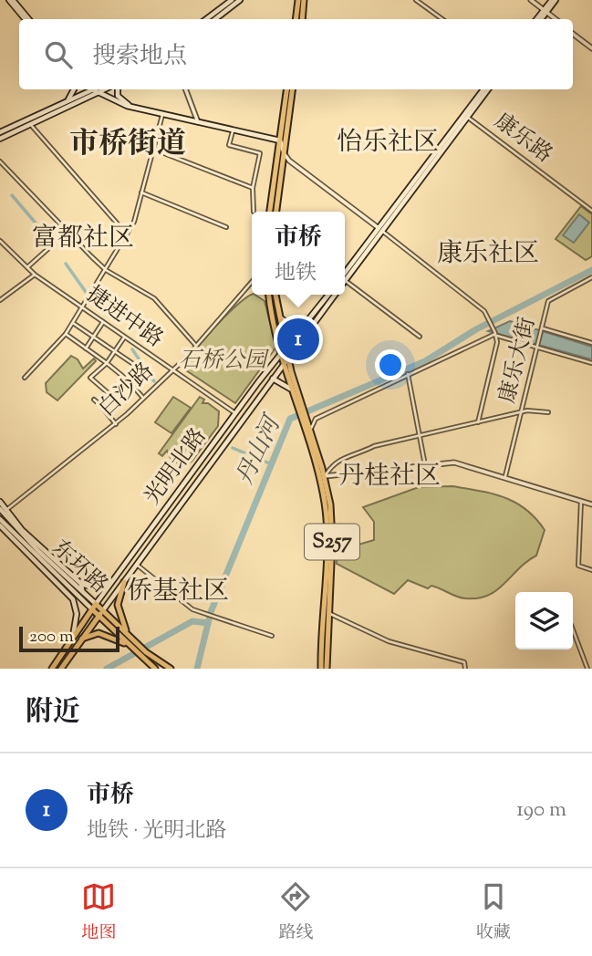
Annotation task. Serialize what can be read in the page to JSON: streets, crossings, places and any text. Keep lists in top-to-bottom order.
{
  "streets": {
    "main road": ["光明北路", "S257", "东环路"],
    "street": [
      "康乐路",
      "捷进中路",
      "康乐大街",
      "白沙路"
    ]
  },
  "crossings": [
    ["康乐路", "光明北路"],
    ["捷进中路", "白沙路"],
    ["捷进中路", "光明北路"],
    ["白沙路", "东环路"],
    ["光明北路", "S257"],
    ["光明北路", "东环路"]
  ],
  "districts": [
    "怡乐社区",
    "市桥街道",
    "富都社区",
    "康乐社区",
    "丹桂社区",
    "侨基社区"
  ],
  "water": ["丹山河"],
  "parks": ["石桥公园"],
  "scale_bar": "200 m",
  "page": {
    "search": "搜索地点",
    "popup": ["市桥", "地铁"],
    "pins": "1",
    "scale": "200 m",
    "heading": "附近",
    "list": [
      {
        "mark": "1",
        "name": "市桥",
        "note": "地铁 · 光明北路",
        "value": "190 m"
      }
    ],
    "nav": ["地图", "路线", "收藏"]
  }
}
